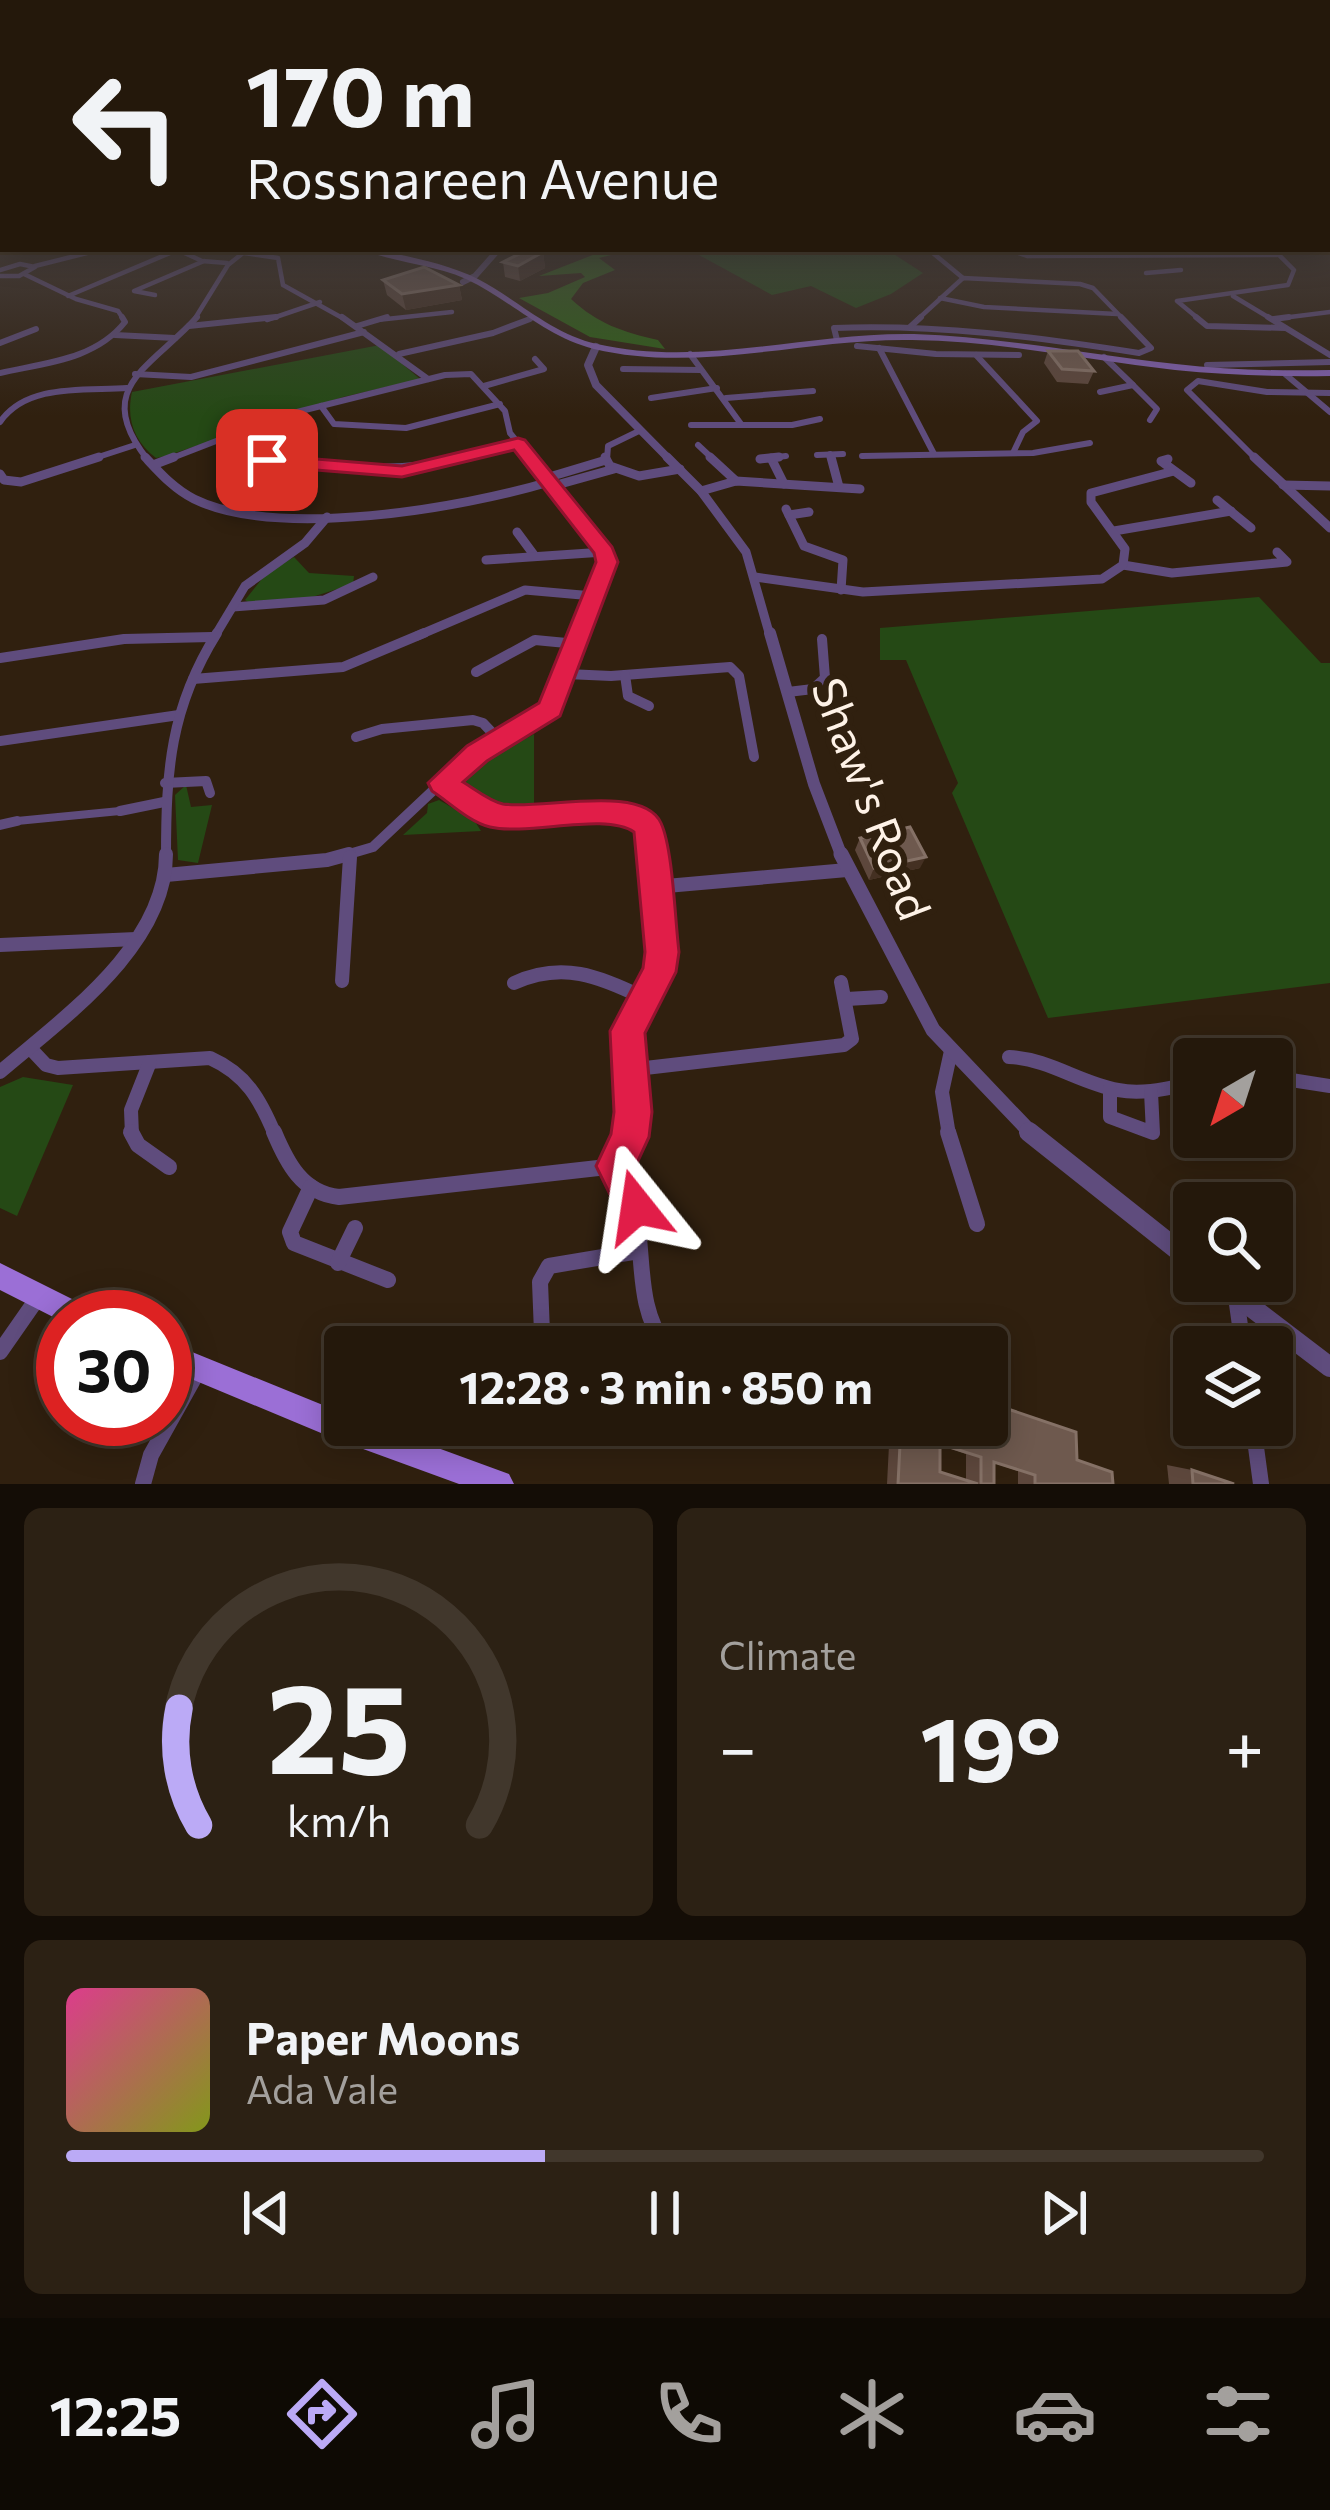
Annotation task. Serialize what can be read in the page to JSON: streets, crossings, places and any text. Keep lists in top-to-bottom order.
{
  "streets": {
    "street": ["Shaw's Road"]
  },
  "north": "bottom left",
  "page": {
    "turn": ["170 m", "Rossnareen Avenue"],
    "limit": "30",
    "trip": "12:28 · 3 min · 850 m",
    "tile": "Climate",
    "heat": ["−", "19°", "+"],
    "song": ["Paper Moons", "Ada Vale"],
    "tabs": "12:25",
    "gauge": ["25", "km/h"]
  }
}
